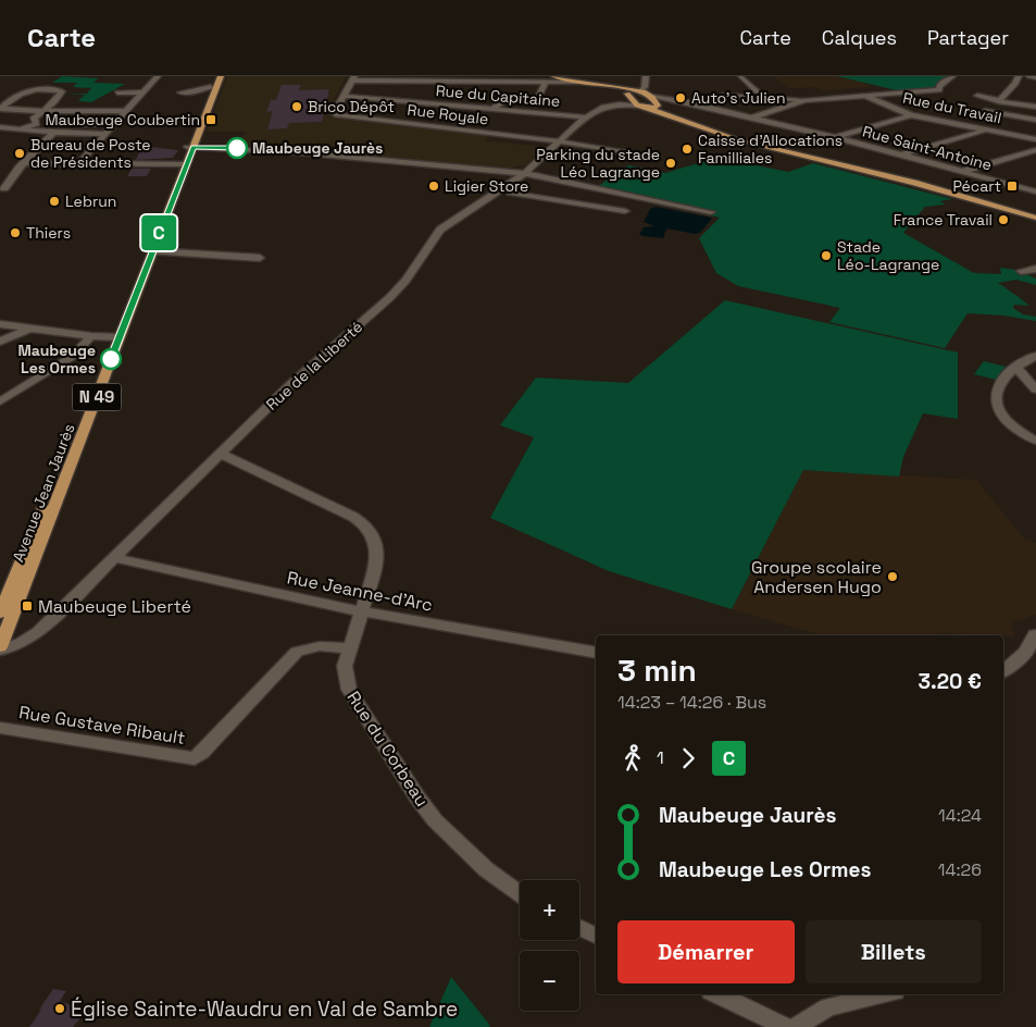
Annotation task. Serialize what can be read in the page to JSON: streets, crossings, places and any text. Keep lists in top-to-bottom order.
{
  "streets": {
    "main road": ["N 49", "Avenue Jean Jaurès"],
    "street": [
      "Rue du Capitaine",
      "Rue du Travail",
      "Rue Royale",
      "Rue Saint-Antoine",
      "Rue de la Liberté",
      "Rue Jeanne-d'Arc",
      "Rue Gustave Ribault",
      "Rue du Corbeau"
    ]
  },
  "crossings": [
    ["Rue du Capitaine", "Rue Royale"],
    ["Rue du Capitaine", "Rue de la Liberté"],
    ["Rue Royale", "Rue de la Liberté"],
    ["Rue de la Liberté", "Avenue Jean Jaurès"],
    ["Rue de la Liberté", "Rue Jeanne-d'Arc"],
    ["Rue de la Liberté", "Rue du Corbeau"],
    ["Rue Jeanne-d'Arc", "Rue du Corbeau"],
    ["Rue Gustave Ribault", "Rue du Corbeau"]
  ],
  "places": {
    "other": [
      "Auto's Julien",
      "Brico Dépôt",
      "Maubeuge Jaurès",
      "Caisse d'Allocations Familliales",
      "Bureau de Poste de Présidents",
      "Parking du stade Léo Lagrange",
      "Ligier Store",
      "Lebrun",
      "France Travail",
      "Thiers",
      "Stade Léo-Lagrange",
      "Maubeuge Les Ormes",
      "Groupe scolaire Andersen Hugo",
      "Église Sainte-Waudru en Val de Sambre"
    ],
    "transit": ["Maubeuge Coubertin", "Pécart", "Maubeuge Liberté"]
  },
  "lines": ["bus line C"],
  "page": {
    "header": "Carte",
    "nav": ["Carte", "Calques", "Partager"],
    "on_map": "C",
    "heading": ["3 min", "14:23 – 14:26 · Bus", "3.20 €"],
    "legs": ["1", "C"],
    "list": [
      {
        "name": "Maubeuge Jaurès",
        "value": "14:24"
      },
      {
        "name": "Maubeuge Les Ormes",
        "value": "14:26"
      }
    ],
    "map_buttons": ["+", "−"],
    "buttons": ["Démarrer", "Billets"]
  }
}
